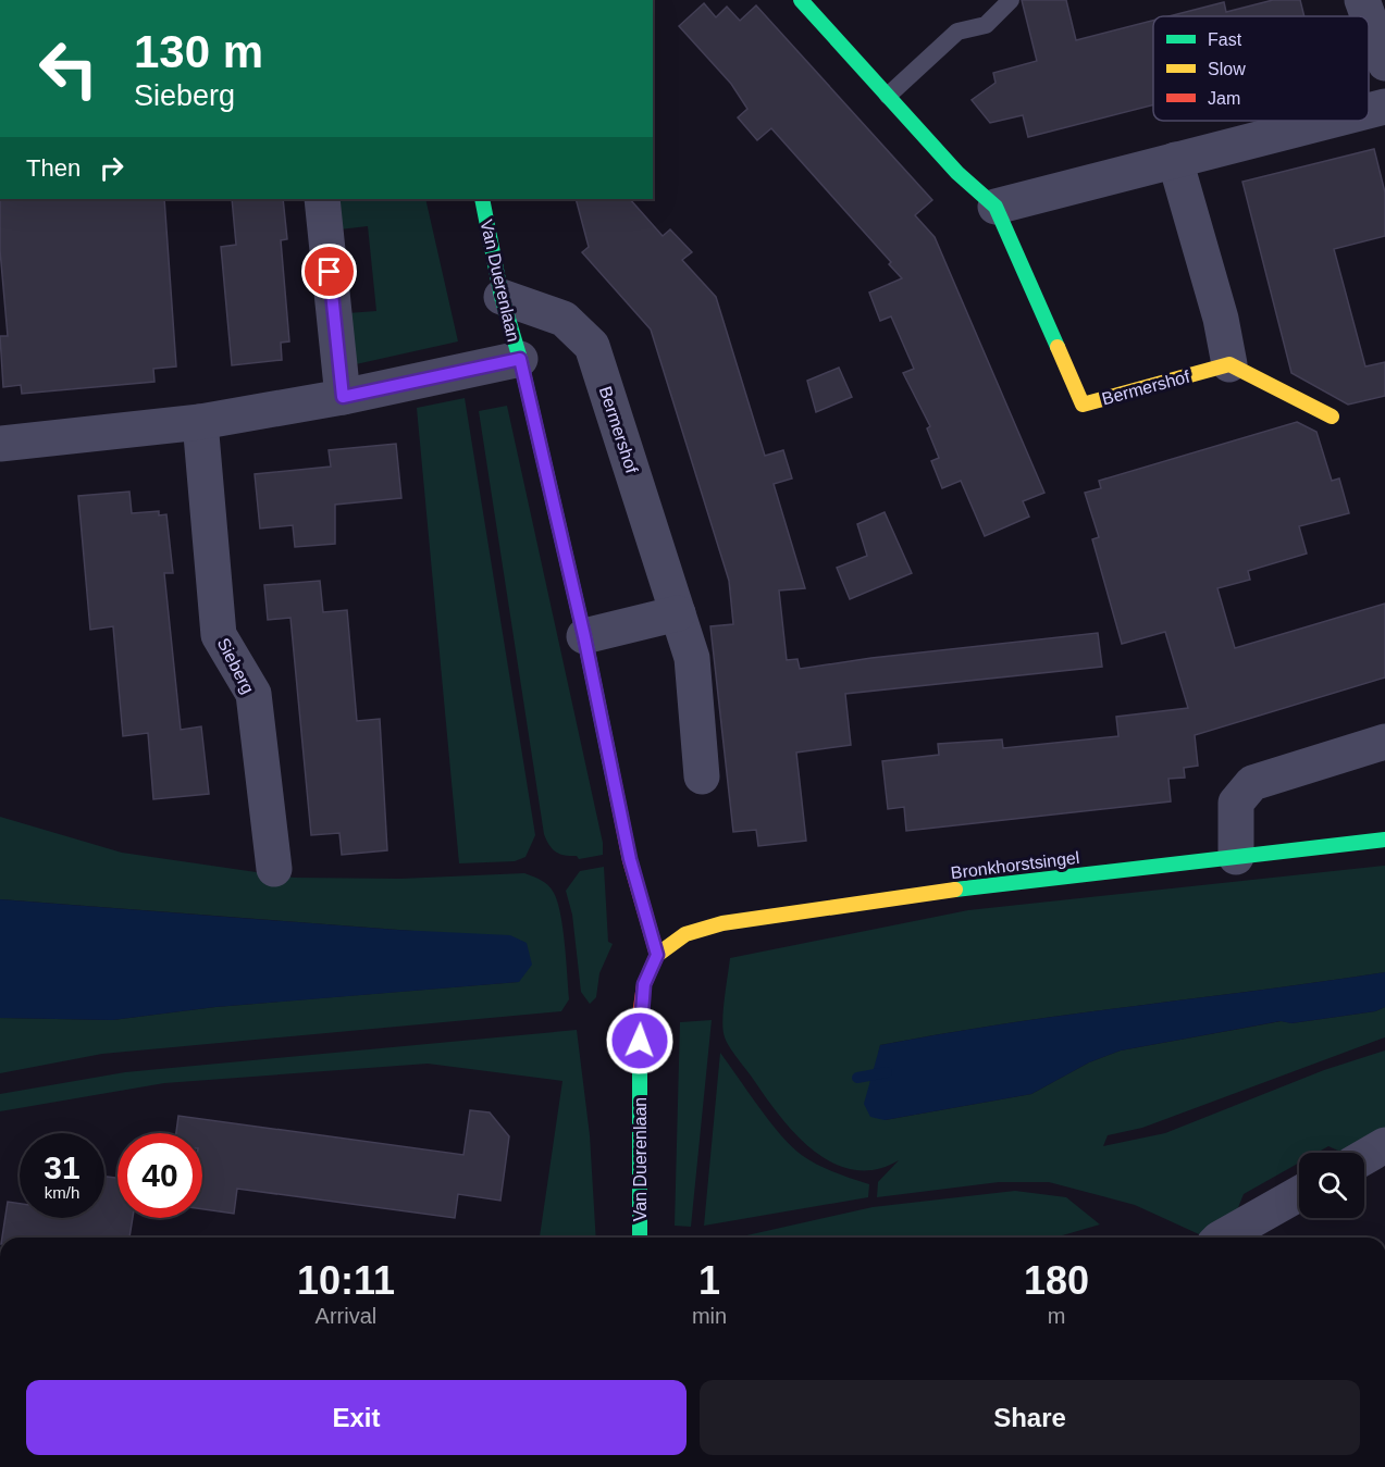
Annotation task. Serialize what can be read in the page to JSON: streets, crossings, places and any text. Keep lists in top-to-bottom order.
{
  "streets": {
    "street": [
      "Van Duerenlaan",
      "Bermershof",
      "Sieberg",
      "Bronkhorstsingel"
    ]
  },
  "crossings": [
    ["Van Duerenlaan", "Bermershof"],
    ["Van Duerenlaan", "Bronkhorstsingel"]
  ],
  "legend": ["Fast", "Slow", "Jam"],
  "page": {
    "turn": ["130 m", "Sieberg"],
    "then": "Then",
    "speed": "31 km/h",
    "limit": "40",
    "eta": [
      "10:11",
      "Arrival",
      "1",
      "min",
      "180",
      "m"
    ],
    "buttons": ["Exit", "Share"]
  }
}
